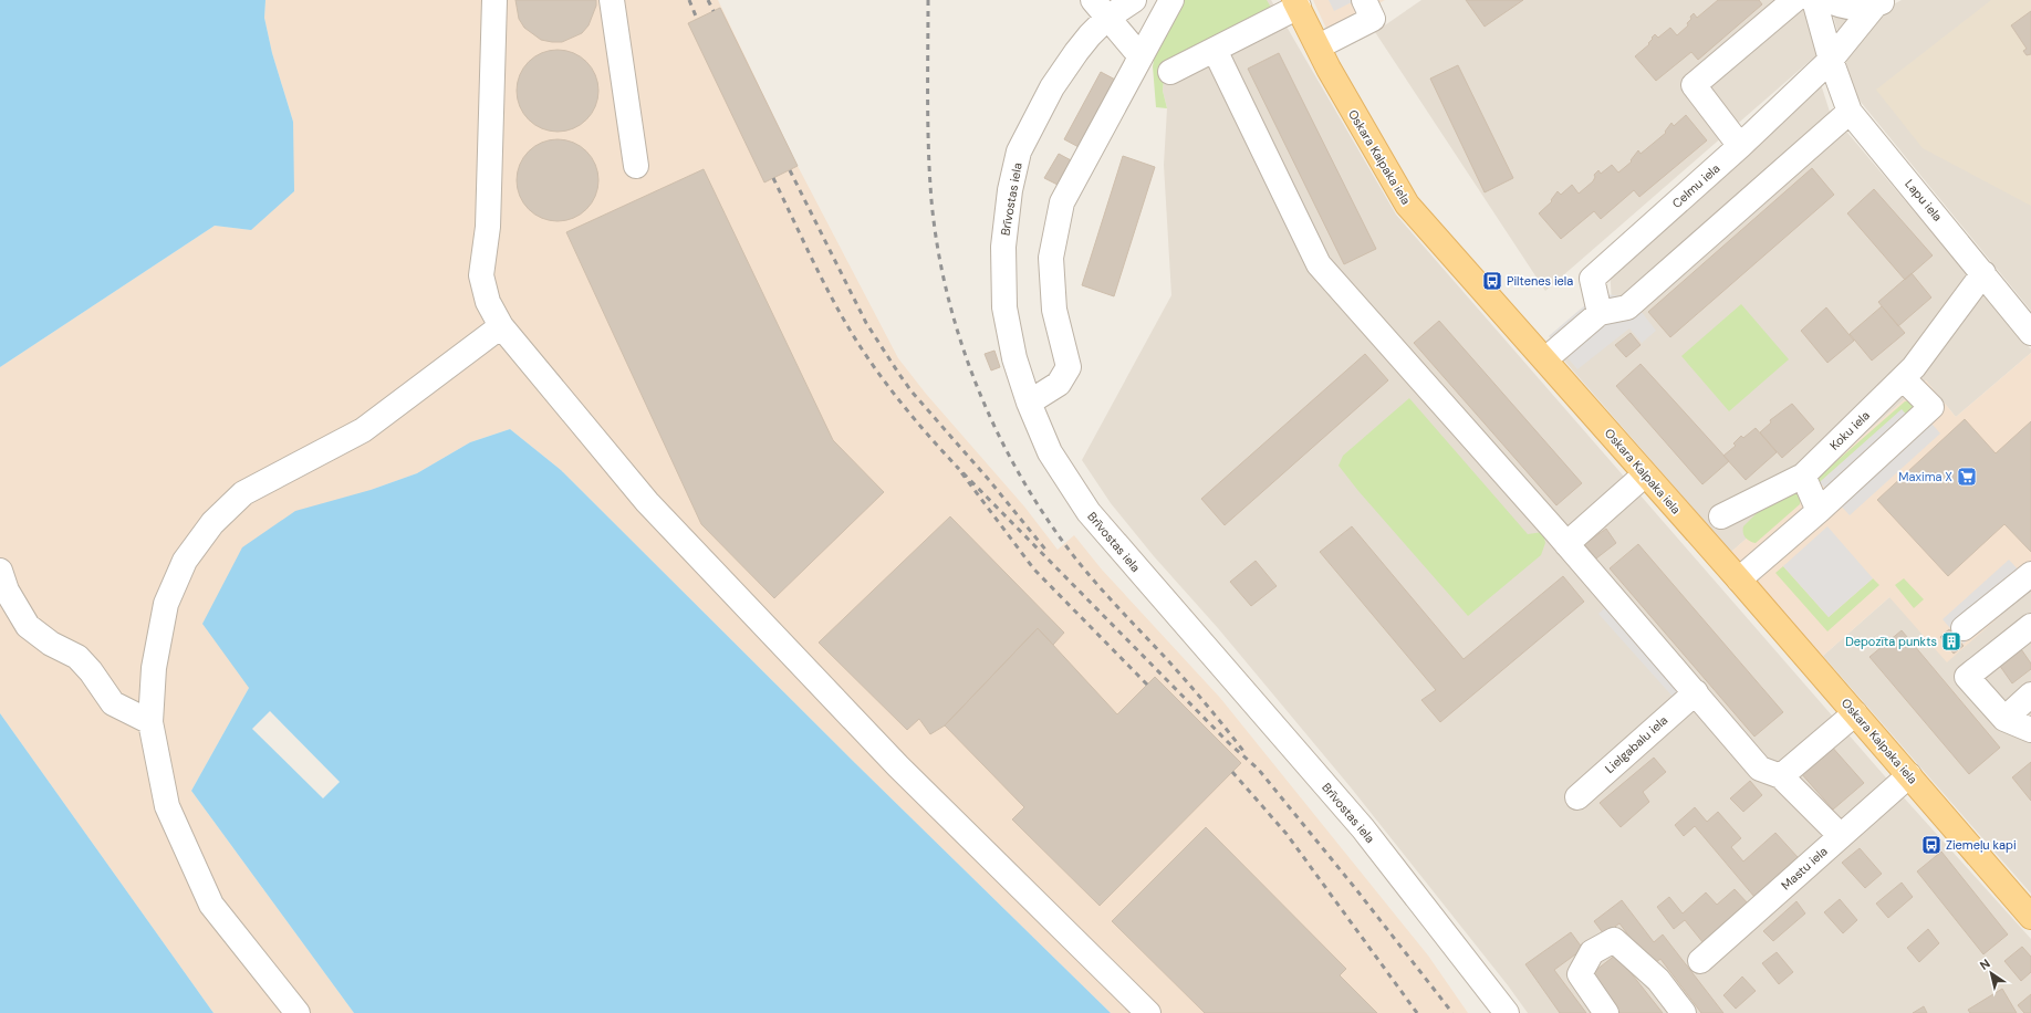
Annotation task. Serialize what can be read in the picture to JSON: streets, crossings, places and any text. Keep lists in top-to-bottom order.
{
  "streets": {
    "main road": ["Oskara Kalpaka iela"],
    "street": [
      "Celmu iela",
      "Brīvostas iela",
      "Lapu iela",
      "Koku iela",
      "Lielgabalu iela",
      "Mastu iela"
    ]
  },
  "crossings": [
    ["Oskara Kalpaka iela", "Mastu iela"],
    ["Celmu iela", "Lapu iela"],
    ["Lapu iela", "Koku iela"]
  ],
  "places": {
    "bus stop": ["Piltenes iela", "Ziemeļu kapi"],
    "supermarket": ["Maxima X"],
    "building": ["Depozīta punkts"]
  },
  "north": "top left"
}
